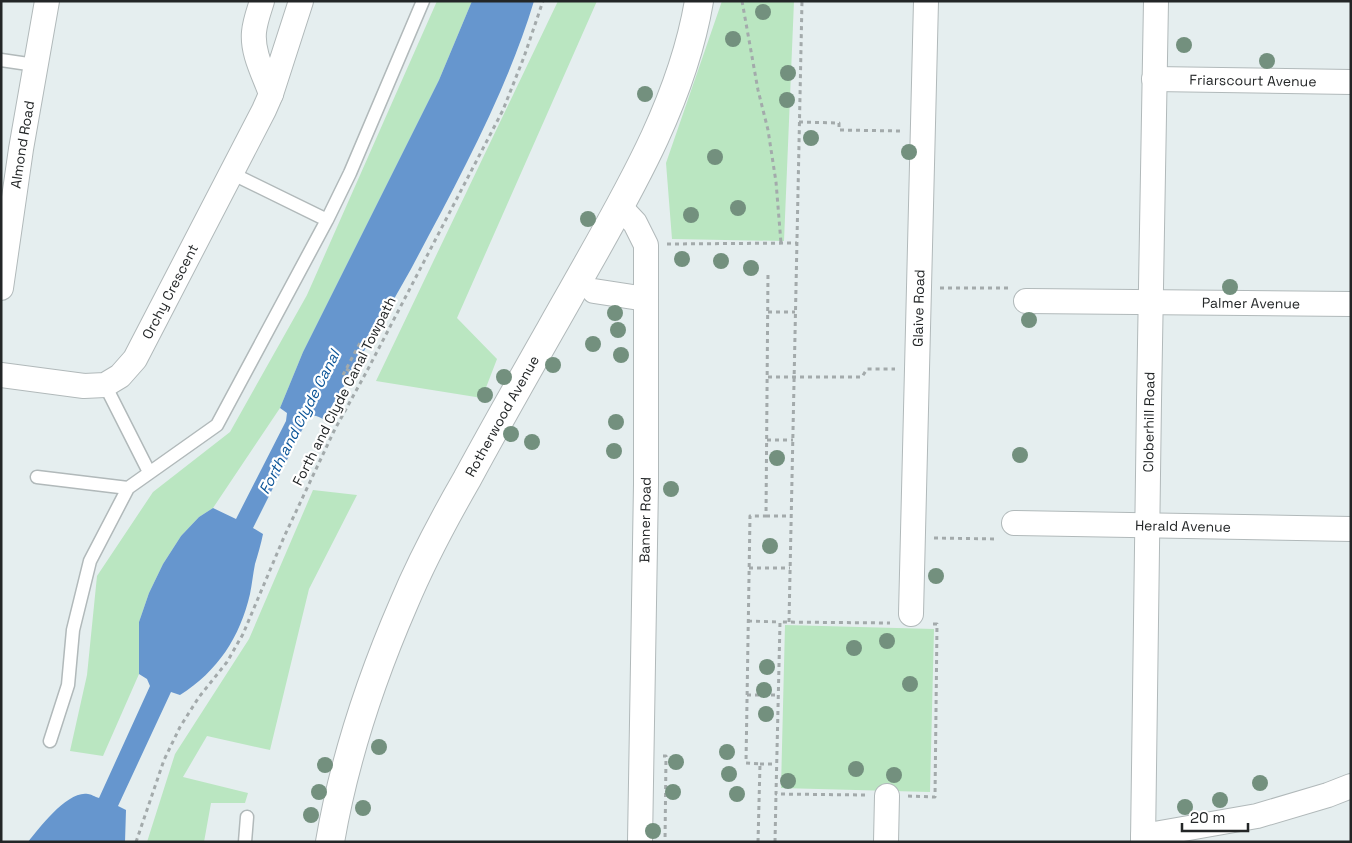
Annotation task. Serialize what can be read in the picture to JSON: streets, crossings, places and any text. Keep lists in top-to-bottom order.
{
  "streets": {
    "street": [
      "Friarscourt Avenue",
      "Almond Road",
      "Orchy Crescent",
      "Palmer Avenue",
      "Glaive Road",
      "Rotherwood Avenue",
      "Cloberhill Road",
      "Banner Road",
      "Herald Avenue"
    ],
    "path": ["Forth and Clyde Canal Towpath"]
  },
  "crossings": [
    ["Friarscourt Avenue", "Cloberhill Road"],
    ["Palmer Avenue", "Cloberhill Road"],
    ["Rotherwood Avenue", "Banner Road"],
    ["Cloberhill Road", "Herald Avenue"]
  ],
  "water": ["Forth and Clyde Canal"],
  "scale_bar": "20 m"
}
